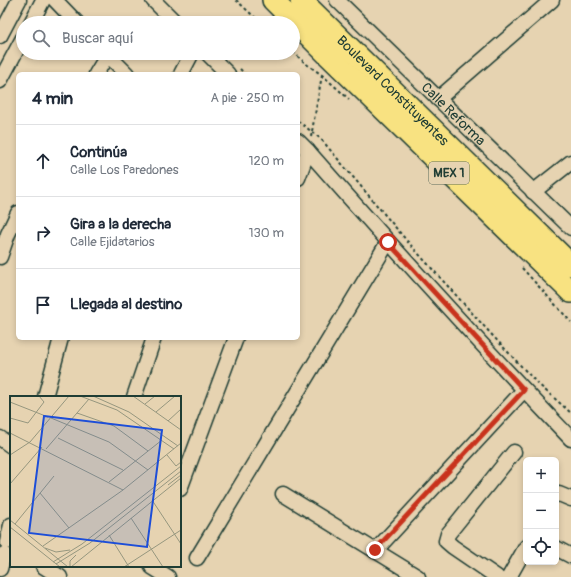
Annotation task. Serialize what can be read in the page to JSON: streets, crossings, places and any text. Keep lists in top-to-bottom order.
{
  "streets": {
    "highway": ["Boulevard Constituyentes", "MEX 1"],
    "street": ["Calle Reforma"]
  },
  "crossings": [
    ["Boulevard Constituyentes", "MEX 1"]
  ],
  "page": {
    "search": "Buscar aquí",
    "heading": ["4 min", "A pie · 250 m"],
    "list": [
      ["Continúa", "Calle Los Paredones", "120 m"],
      ["Gira a la derecha", "Calle Ejidatarios", "130 m"],
      "Llegada al destino"
    ],
    "map_buttons": ["+", "−"]
  }
}
